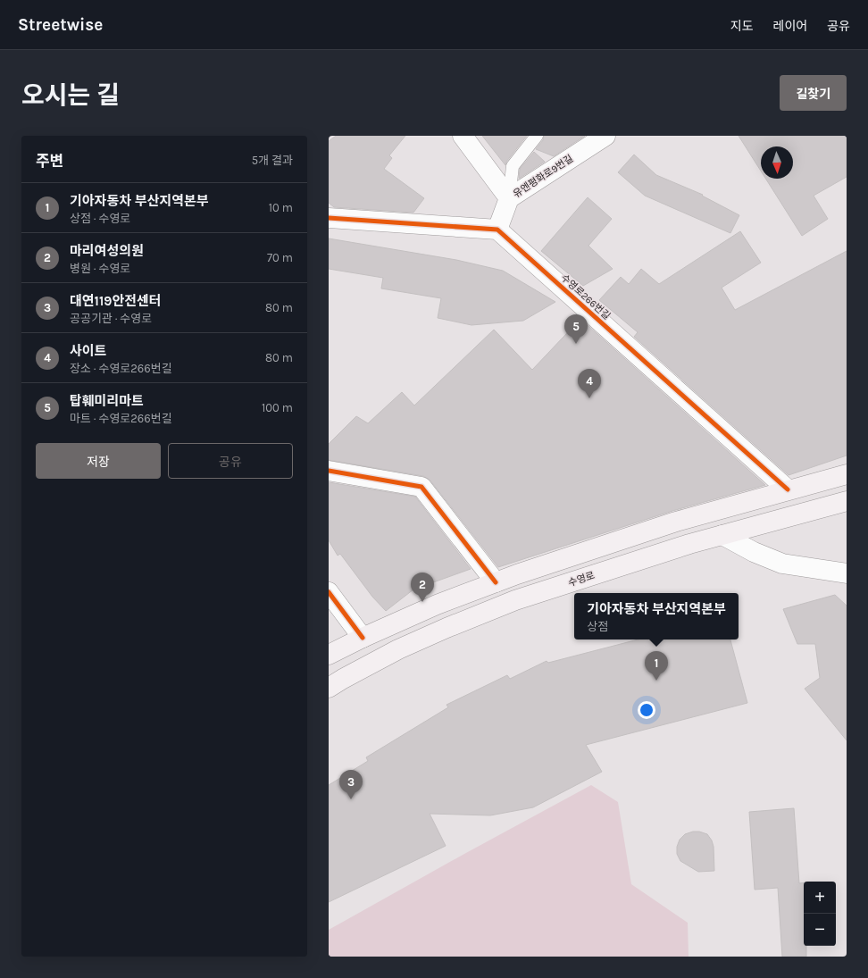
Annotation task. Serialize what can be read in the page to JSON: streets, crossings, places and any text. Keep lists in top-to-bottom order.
{
  "streets": {
    "main road": ["수영로"],
    "street": ["유엔평화로9번길", "수영로266번길"]
  },
  "crossings": [
    ["유엔평화로9번길", "수영로266번길"]
  ],
  "north": "bottom",
  "page": {
    "header": "Streetwise",
    "nav": ["지도", "레이어", "공유"],
    "title": "오시는 길",
    "buttons": [
      "길찾기",
      ["저장", "공유"]
    ],
    "heading": ["주변", "5개 결과"],
    "list": [
      {
        "mark": "1",
        "name": "기아자동차 부산지역본부",
        "note": "상점 · 수영로",
        "value": "10 m"
      },
      {
        "mark": "2",
        "name": "마리여성의원",
        "note": "병원 · 수영로",
        "value": "70 m"
      },
      {
        "mark": "3",
        "name": "대연119안전센터",
        "note": "공공기관 · 수영로",
        "value": "80 m"
      },
      {
        "mark": "4",
        "name": "사이트",
        "note": "장소 · 수영로266번길",
        "value": "80 m"
      },
      {
        "mark": "5",
        "name": "탑훼미리마트",
        "note": "마트 · 수영로266번길",
        "value": "100 m"
      }
    ],
    "pins": [
      "5",
      "4",
      "2",
      "1",
      "3"
    ],
    "popup": ["기아자동차 부산지역본부", "상점"],
    "map_buttons": ["+", "−"]
  }
}
